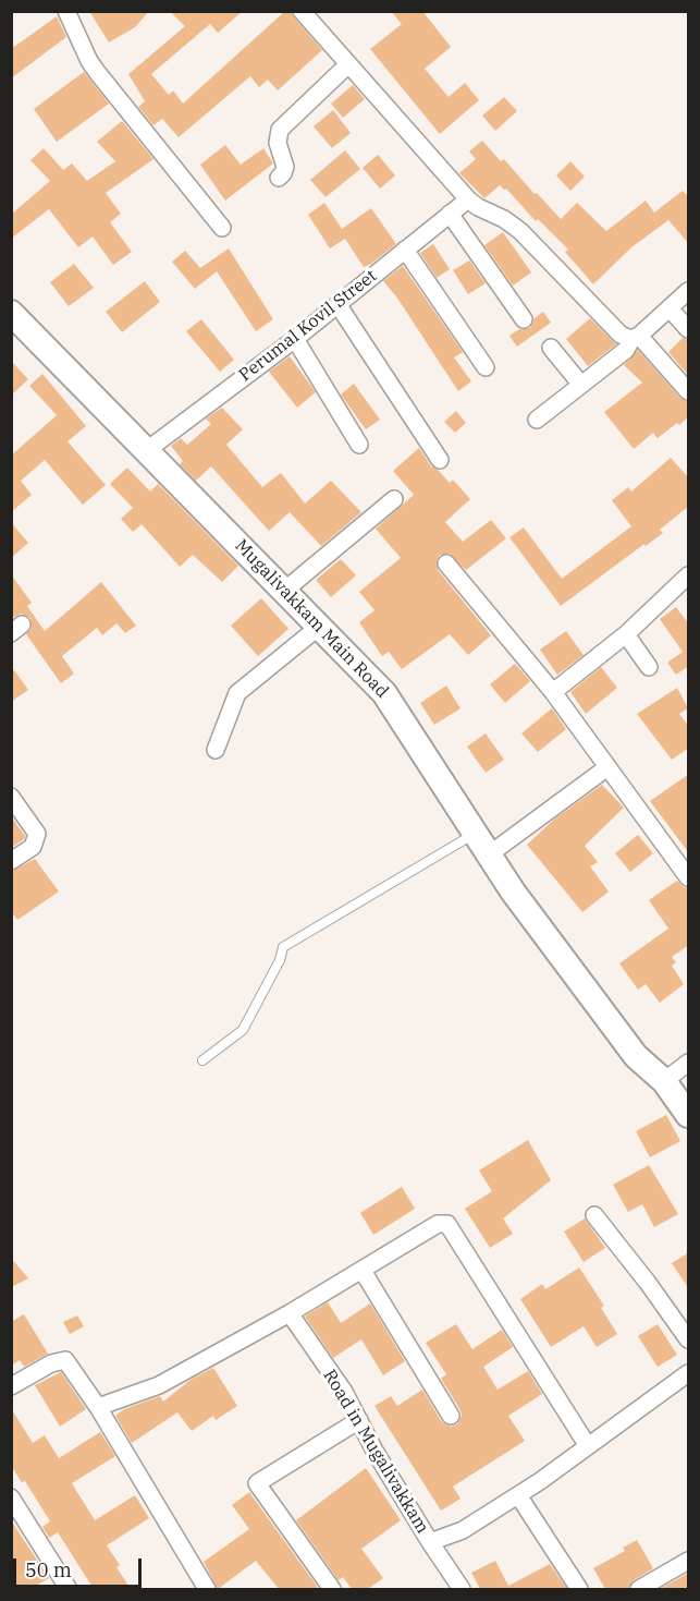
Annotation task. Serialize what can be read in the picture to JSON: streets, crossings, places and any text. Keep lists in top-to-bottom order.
{
  "streets": {
    "street": ["Perumal Kovil Street", "Mugalivakkam Main Road", "Road in Mugalivakkam"]
  },
  "crossings": [
    ["Perumal Kovil Street", "Mugalivakkam Main Road"]
  ],
  "scale_bar": "50 m"
}
